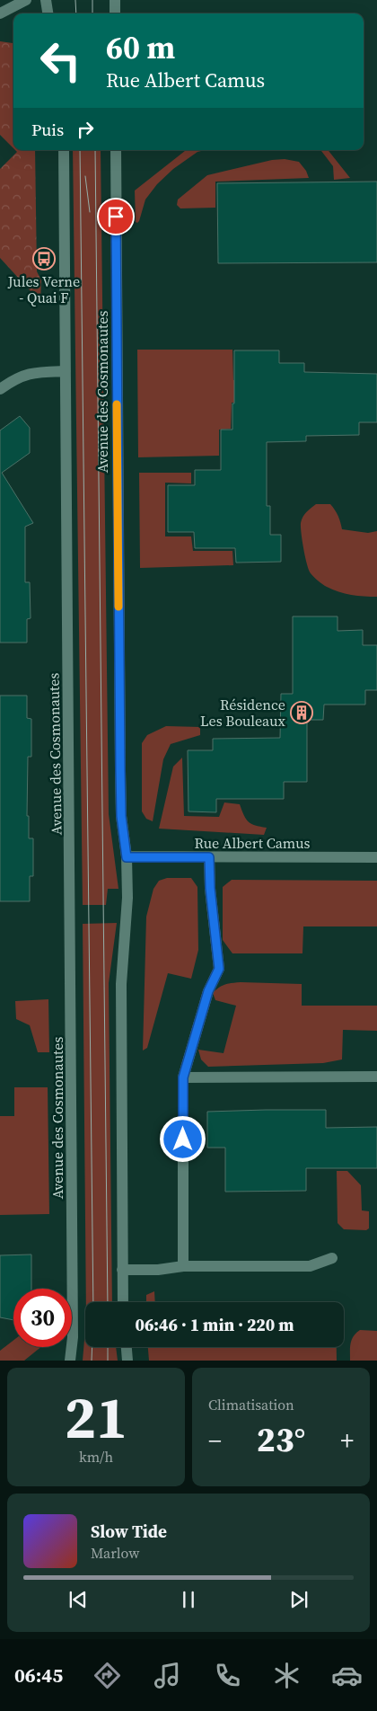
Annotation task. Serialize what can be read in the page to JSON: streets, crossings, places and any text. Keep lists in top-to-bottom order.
{
  "streets": {
    "street": ["Avenue des Cosmonautes", "Rue Albert Camus"]
  },
  "crossings": [
    ["Avenue des Cosmonautes", "Rue Albert Camus"]
  ],
  "places": {
    "bus stop": ["Jules Verne - Quai F"],
    "building": ["Résidence Les Bouleaux"]
  },
  "page": {
    "turn": ["60 m", "Rue Albert Camus"],
    "then": "Puis",
    "limit": "30",
    "trip": "06:46 · 1 min · 220 m",
    "tile": [
      ["21", "km/h"],
      "Climatisation"
    ],
    "heat": ["−", "23°", "+"],
    "song": ["Slow Tide", "Marlow"],
    "tabs": "06:45"
  }
}
